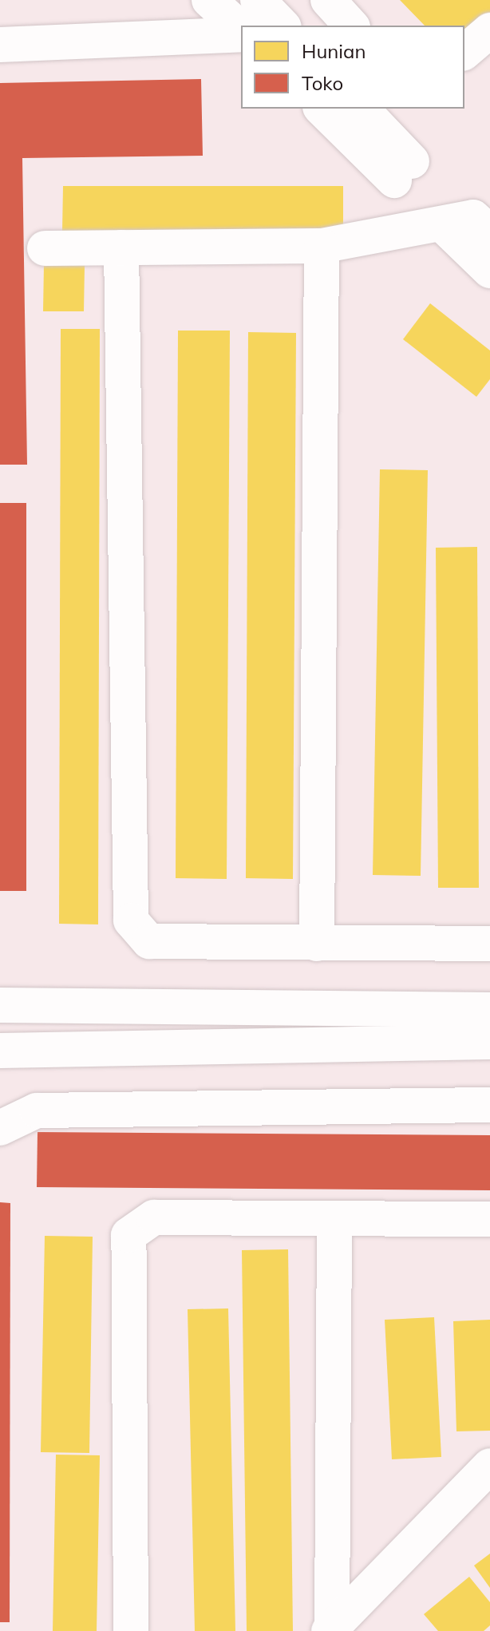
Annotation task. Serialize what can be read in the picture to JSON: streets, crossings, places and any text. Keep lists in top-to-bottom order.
{
  "legend": ["Hunian", "Toko"]
}
